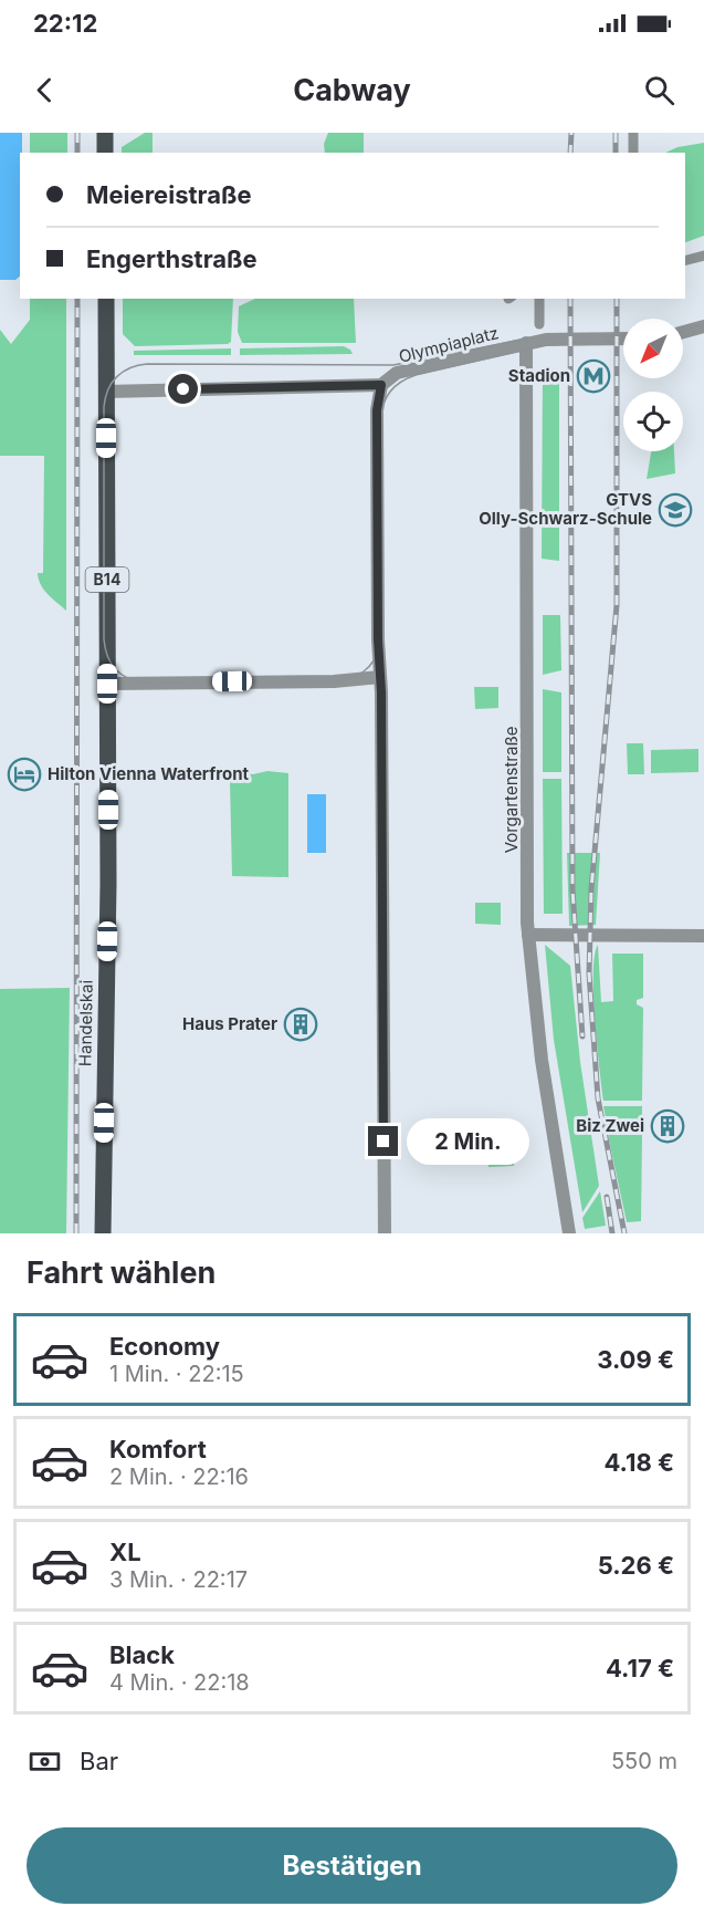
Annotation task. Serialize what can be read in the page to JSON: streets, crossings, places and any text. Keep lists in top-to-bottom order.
{
  "streets": {
    "main road": ["B14", "Handelskai"],
    "street": ["Olympiaplatz", "Vorgartenstraße"]
  },
  "crossings": [
    ["Olympiaplatz", "Vorgartenstraße"]
  ],
  "places": {
    "metro station": ["Stadion"],
    "school or university": ["GTVS Olly-Schwarz-Schule"],
    "hotel": ["Hilton Vienna Waterfront"],
    "building": ["Haus Prater", "Biz Zwei"]
  },
  "north": "bottom left",
  "page": {
    "status": "22:12",
    "header": "Cabway",
    "banner": ["Meiereistraße", "Engerthstraße"],
    "bubble": "2 Min.",
    "heading": "Fahrt wählen",
    "list": [
      {
        "name": "Economy",
        "note": "1 Min. · 22:15",
        "value": "3.09 €"
      },
      {
        "name": "Komfort",
        "note": "2 Min. · 22:16",
        "value": "4.18 €"
      },
      {
        "name": "XL",
        "note": "3 Min. · 22:17",
        "value": "5.26 €"
      },
      {
        "name": "Black",
        "note": "4 Min. · 22:18",
        "value": "4.17 €"
      }
    ],
    "pay": ["Bar", "550 m"],
    "buttons": "Bestätigen"
  }
}
